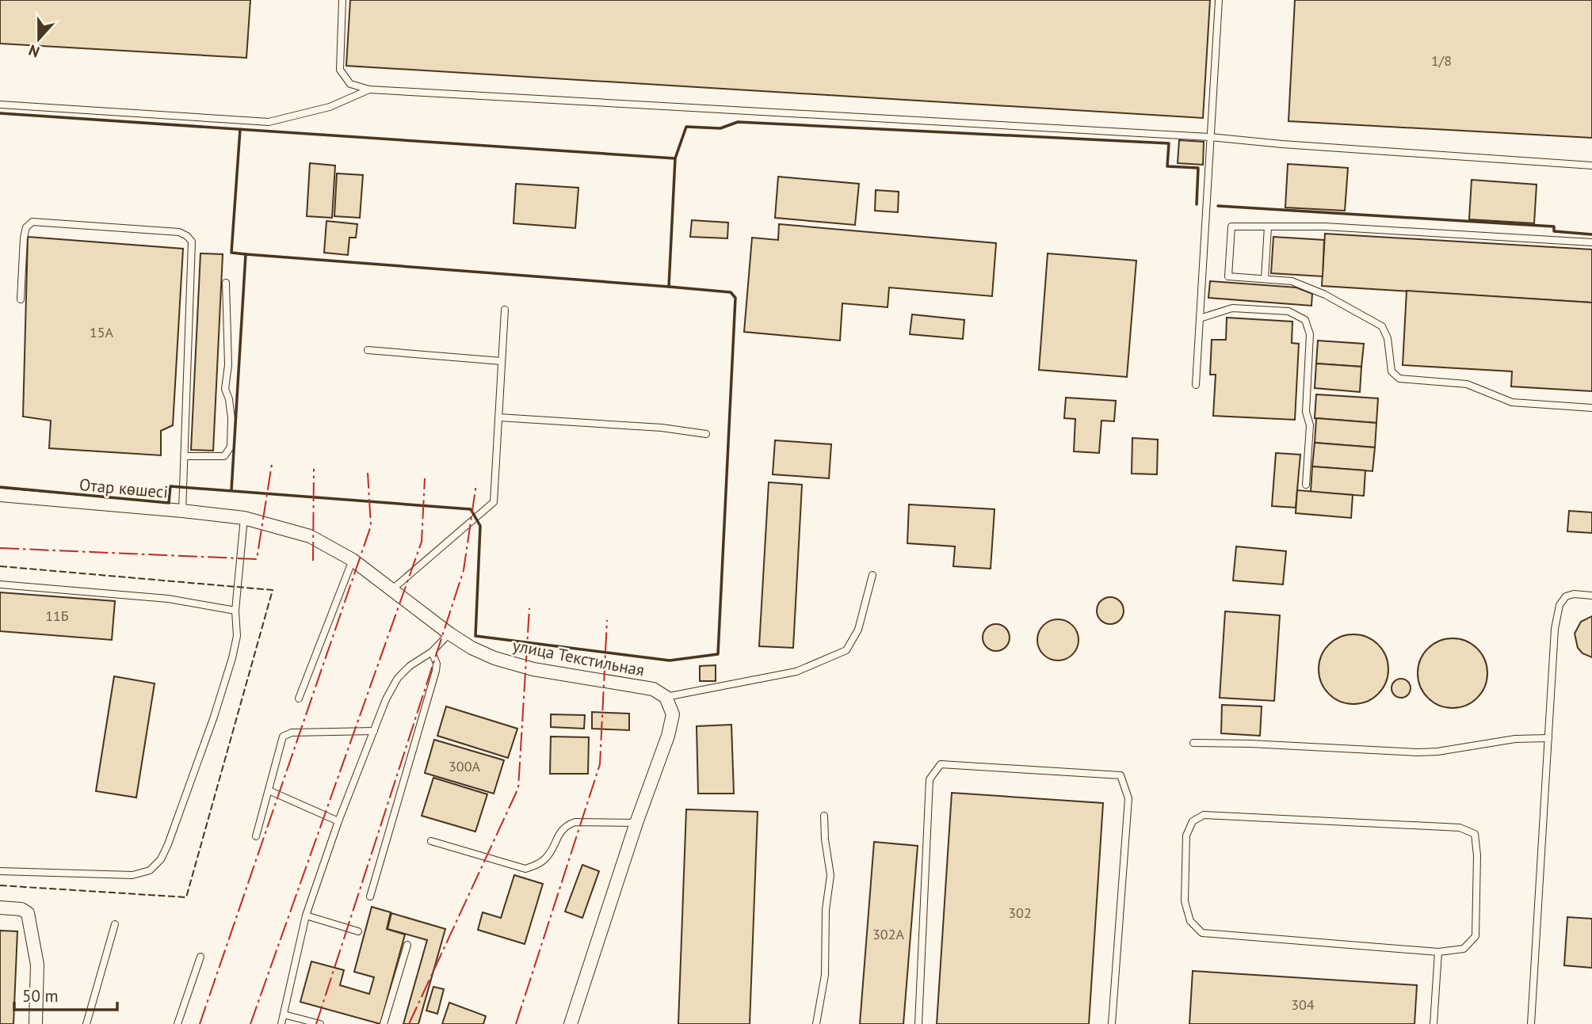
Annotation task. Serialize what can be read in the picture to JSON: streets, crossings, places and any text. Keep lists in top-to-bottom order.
{
  "streets": {
    "street": ["Отар көшесі", "улица Текстильная"]
  },
  "crossings": [
    ["Отар көшесі", "улица Текстильная"]
  ],
  "house_numbers": [
    "1/8",
    "15А",
    "11Б",
    "300А",
    "302",
    "302А",
    "304"
  ],
  "scale_bar": "50 m",
  "north": "bottom"
}
